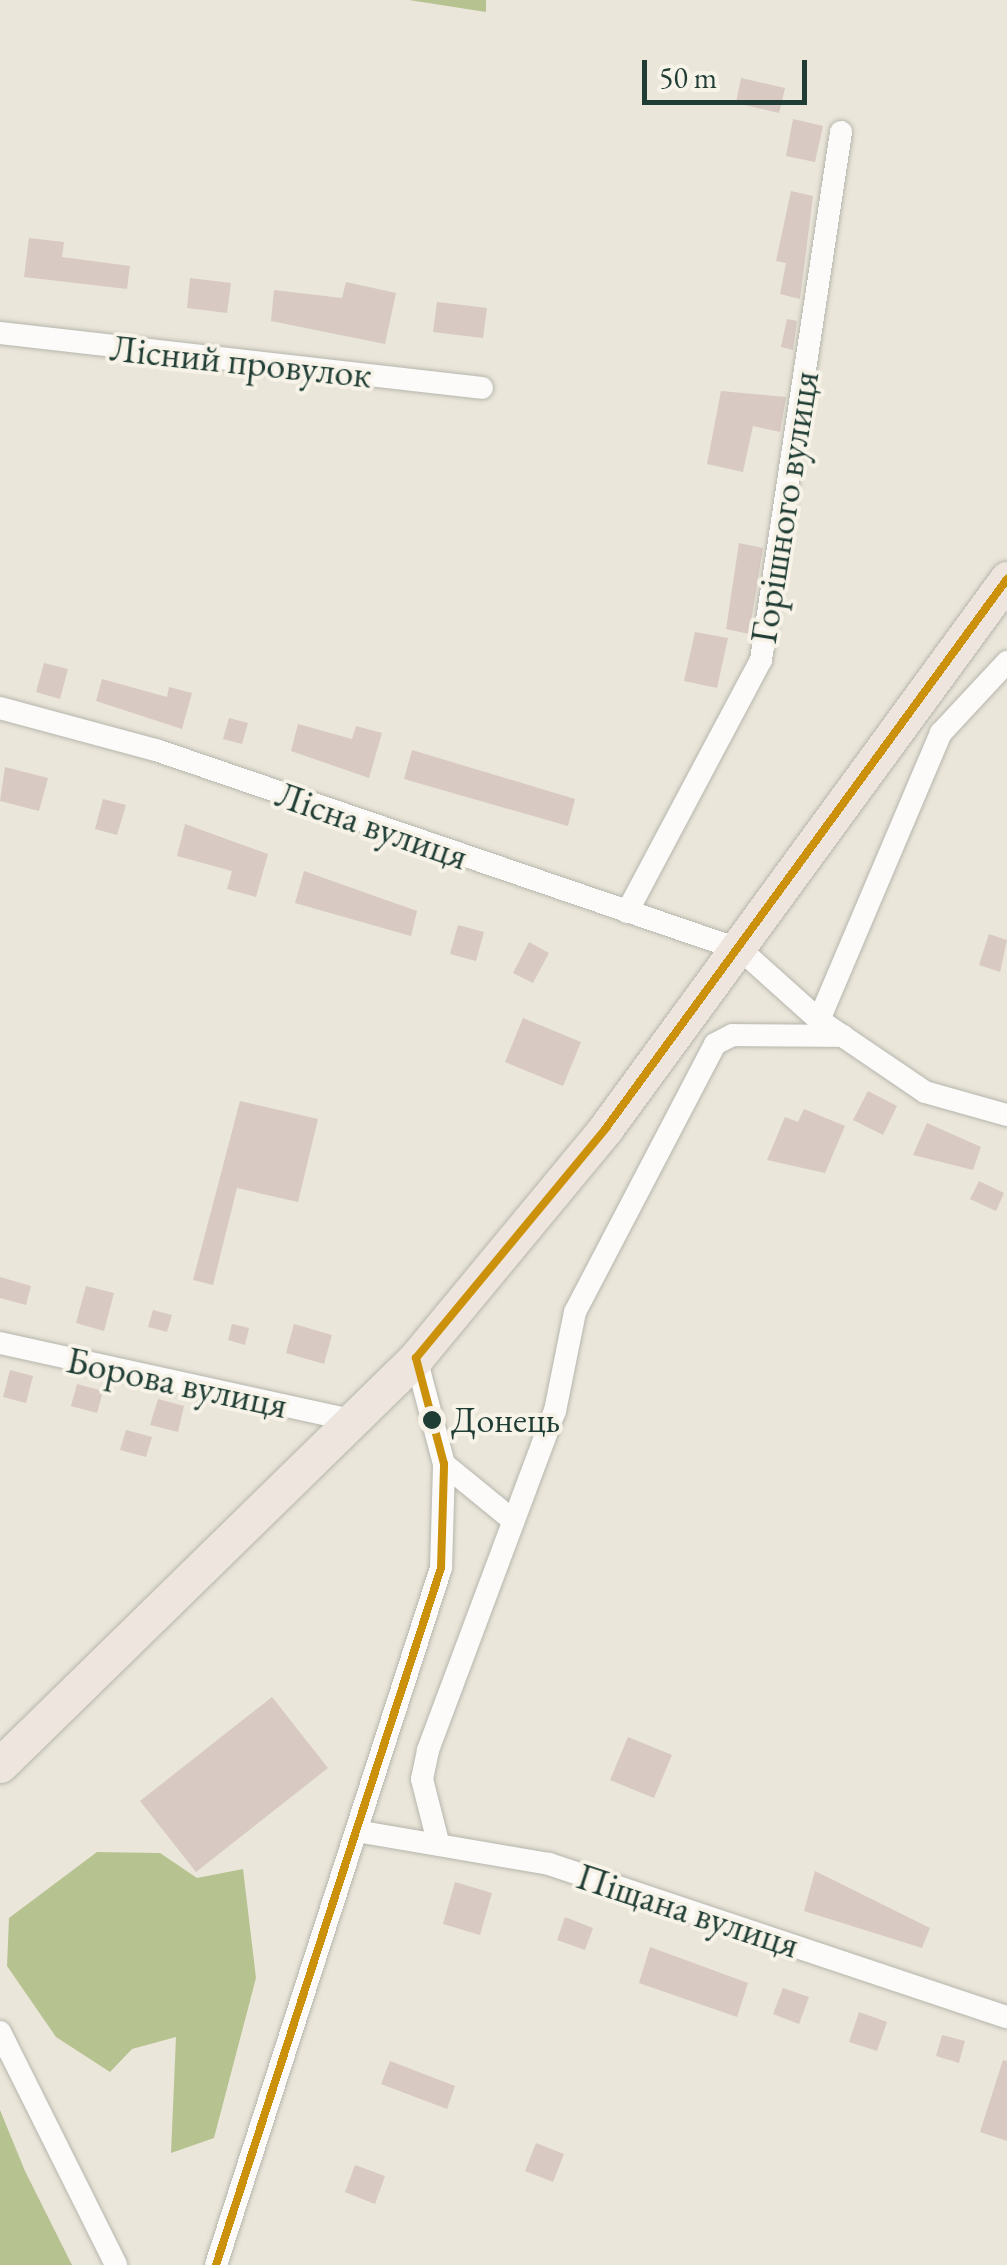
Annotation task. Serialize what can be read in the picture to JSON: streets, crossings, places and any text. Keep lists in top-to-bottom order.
{
  "streets": {
    "street": [
      "Лісний провулок",
      "Горішного вулиця",
      "Лісна вулиця",
      "Борова вулиця",
      "Піщана вулиця"
    ]
  },
  "crossings": [
    ["Горішного вулиця", "Лісна вулиця"]
  ],
  "places": ["Донець"],
  "scale_bar": "50 m"
}
